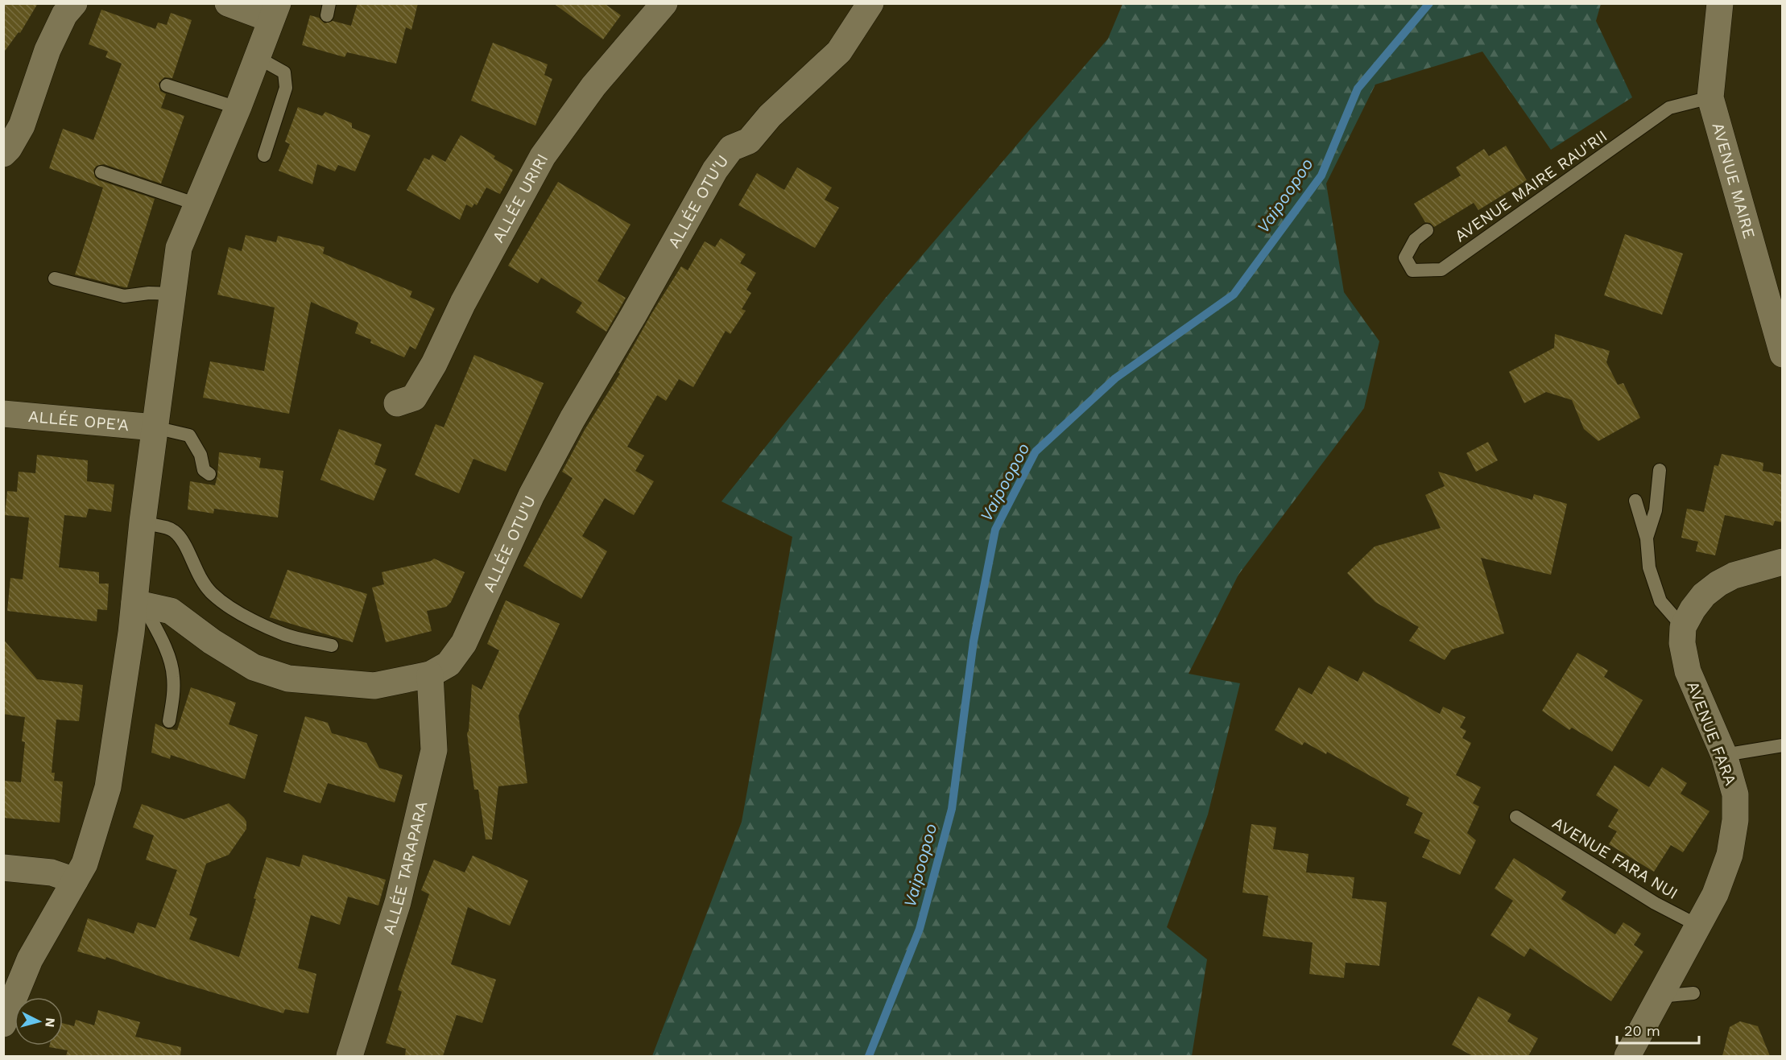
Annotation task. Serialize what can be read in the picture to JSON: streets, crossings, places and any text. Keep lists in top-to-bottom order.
{
  "streets": {
    "street": [
      "AVENUE MAIRE",
      "ALLÉE URIRI",
      "ALLÉE OTU'U",
      "ALLÉE OPE'A",
      "AVENUE FARA",
      "ALLÉE TARAPARA"
    ],
    "lane": ["AVENUE MAIRE RAU'RII", "AVENUE FARA NUI"]
  },
  "crossings": [
    ["AVENUE MAIRE", "AVENUE MAIRE RAU'RII"],
    ["ALLÉE OTU'U", "ALLÉE TARAPARA"],
    ["AVENUE FARA", "AVENUE FARA NUI"]
  ],
  "water": ["Vaipoopoo"],
  "scale_bar": "20 m",
  "north": "right"
}
